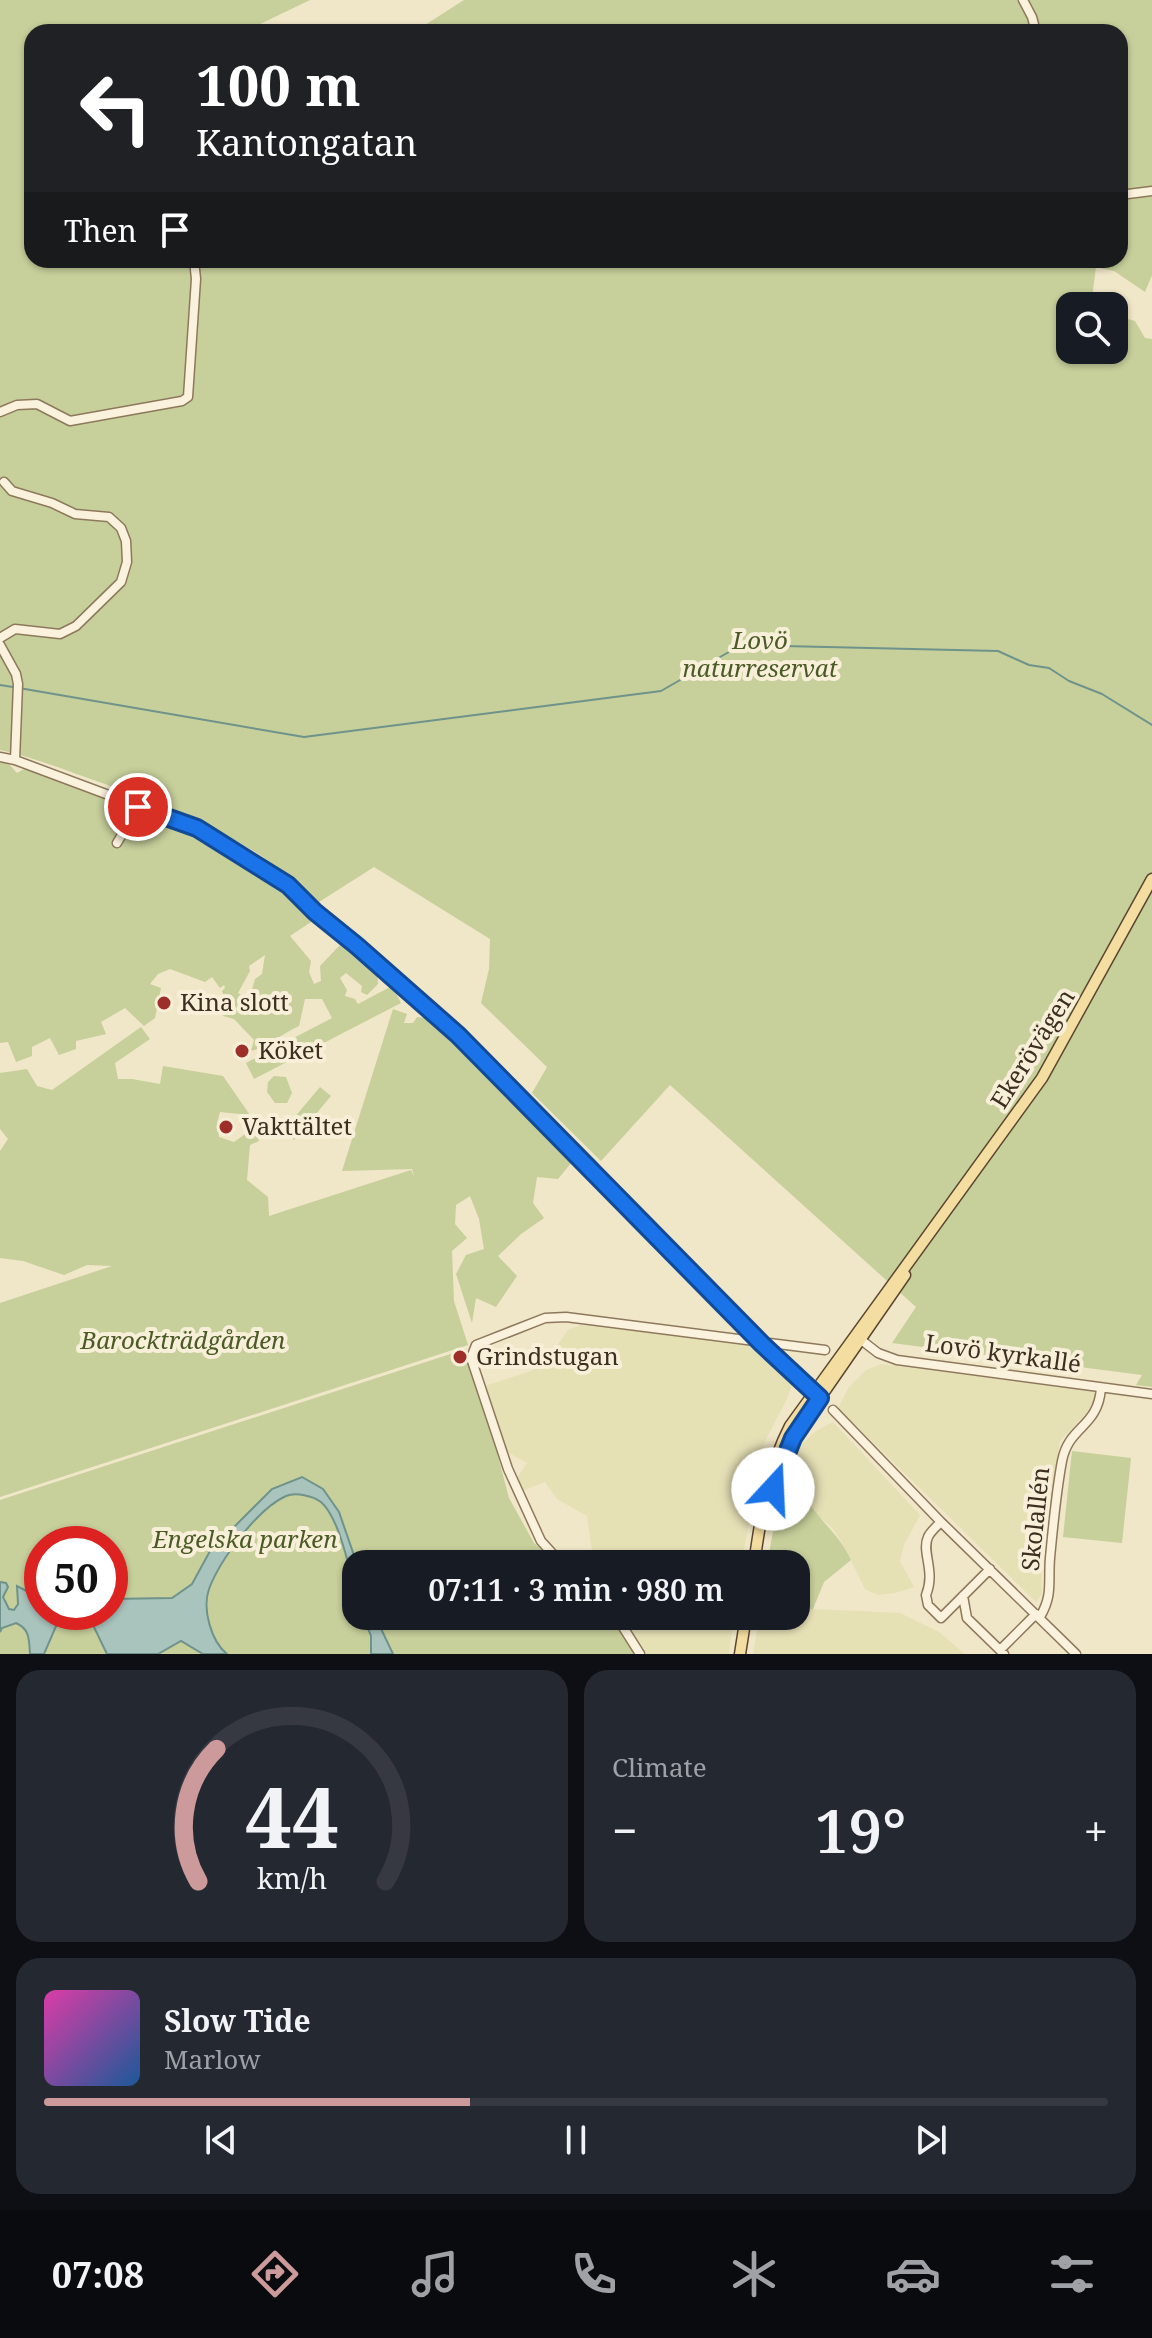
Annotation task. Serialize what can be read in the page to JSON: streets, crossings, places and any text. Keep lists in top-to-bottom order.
{
  "streets": {
    "main road": ["Ekerövägen"],
    "street": ["Lovö kyrkallé", "Skolallén"]
  },
  "crossings": [
    ["Ekerövägen", "Lovö kyrkallé"],
    ["Lovö kyrkallé", "Skolallén"]
  ],
  "parks": ["Lovö naturreservat", "Barockträdgården", "Engelska parken"],
  "places": [
    "Kina slott",
    "Köket",
    "Vakttältet",
    "Grindstugan"
  ],
  "page": {
    "turn": ["100 m", "Kantongatan"],
    "then": "Then",
    "limit": "50",
    "trip": "07:11 · 3 min · 980 m",
    "tile": "Climate",
    "heat": ["−", "19°", "+"],
    "song": ["Slow Tide", "Marlow"],
    "tabs": "07:08",
    "gauge": ["44", "km/h"]
  }
}
